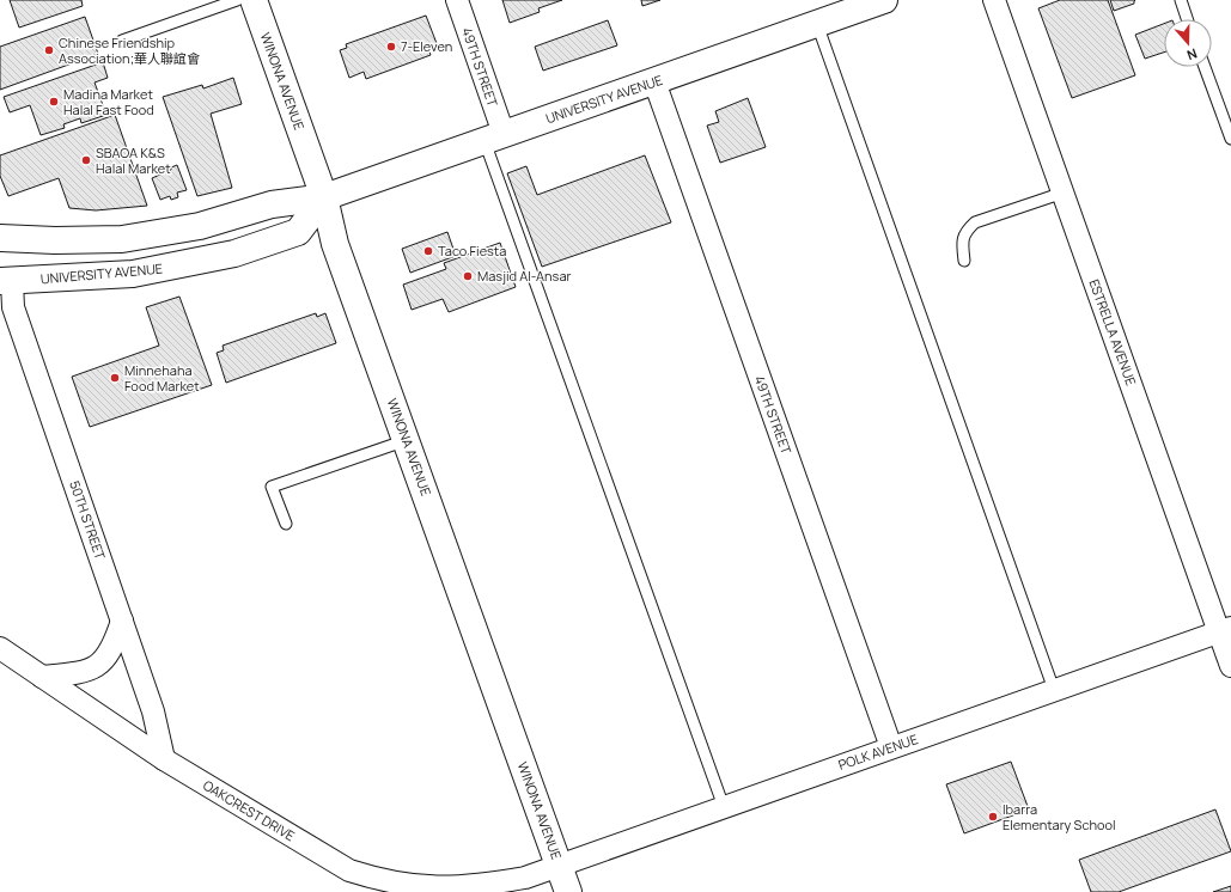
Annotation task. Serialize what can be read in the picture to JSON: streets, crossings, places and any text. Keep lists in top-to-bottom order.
{
  "streets": {
    "main road": ["WINONA AVENUE", "UNIVERSITY AVENUE"],
    "street": [
      "49TH STREET",
      "ESTRELLA AVENUE",
      "50TH STREET",
      "POLK AVENUE",
      "OAKCREST DRIVE"
    ]
  },
  "crossings": [
    ["49TH STREET", "UNIVERSITY AVENUE"],
    ["49TH STREET", "POLK AVENUE"],
    ["WINONA AVENUE", "UNIVERSITY AVENUE"],
    ["WINONA AVENUE", "POLK AVENUE"],
    ["UNIVERSITY AVENUE", "50TH STREET"],
    ["ESTRELLA AVENUE", "POLK AVENUE"],
    ["50TH STREET", "OAKCREST DRIVE"],
    ["POLK AVENUE", "OAKCREST DRIVE"]
  ],
  "places": [
    "7-Eleven",
    "Chinese Friendship Association;華人聯誼會",
    "Madina Market Halal Fast Food",
    "SBAOA K&S Halal Market",
    "Taco Fiesta",
    "Masjid Al-Ansar",
    "Minnehaha Food Market",
    "Ibarra Elementary School"
  ],
  "north": "bottom"
}
